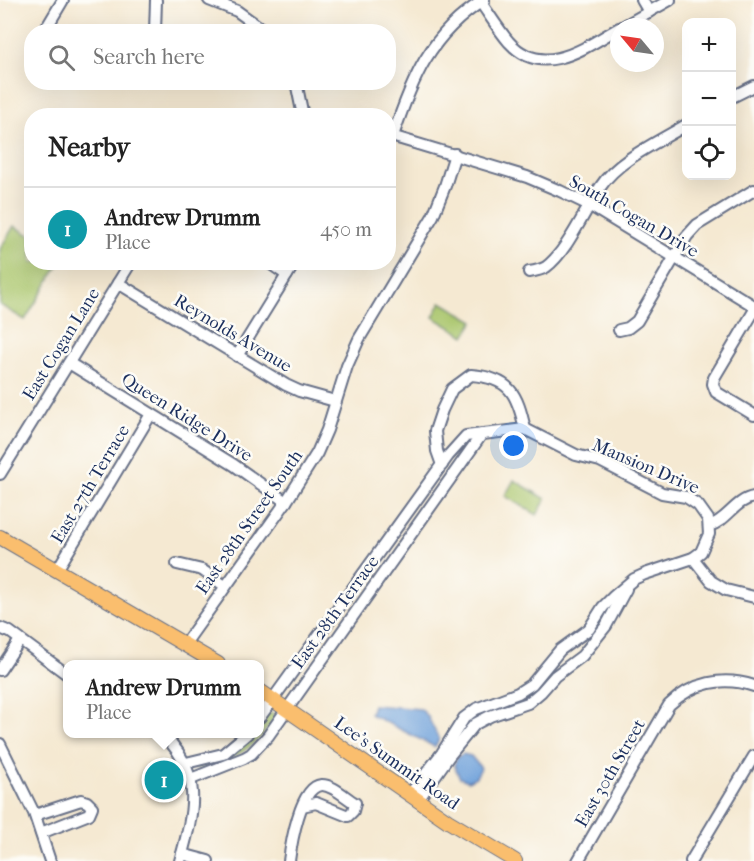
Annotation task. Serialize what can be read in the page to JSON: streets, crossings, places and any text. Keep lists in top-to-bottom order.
{
  "streets": {
    "main road": ["Lee's Summit Road"],
    "street": [
      "South Cogan Drive",
      "Reynolds Avenue",
      "East Cogan Lane",
      "Queen Ridge Drive",
      "Mansion Drive",
      "East 27th Terrace",
      "East 28th Street South",
      "East 28th Terrace",
      "East 30th Street"
    ]
  },
  "crossings": [
    ["South Cogan Drive", "East 28th Street South"],
    ["Reynolds Avenue", "East Cogan Lane"],
    ["Reynolds Avenue", "East 28th Street South"],
    ["East Cogan Lane", "Queen Ridge Drive"],
    ["Queen Ridge Drive", "East 27th Terrace"],
    ["Queen Ridge Drive", "East 28th Street South"],
    ["Mansion Drive", "East 28th Terrace"],
    ["East 28th Terrace", "Lee's Summit Road"]
  ],
  "north": "top left",
  "page": {
    "map_buttons": ["+", "−"],
    "search": "Search here",
    "heading": "Nearby",
    "list": [
      {
        "mark": "1",
        "name": "Andrew Drumm",
        "note": "Place",
        "value": "450 m"
      }
    ],
    "popup": ["Andrew Drumm", "Place"],
    "pins": "1"
  }
}
